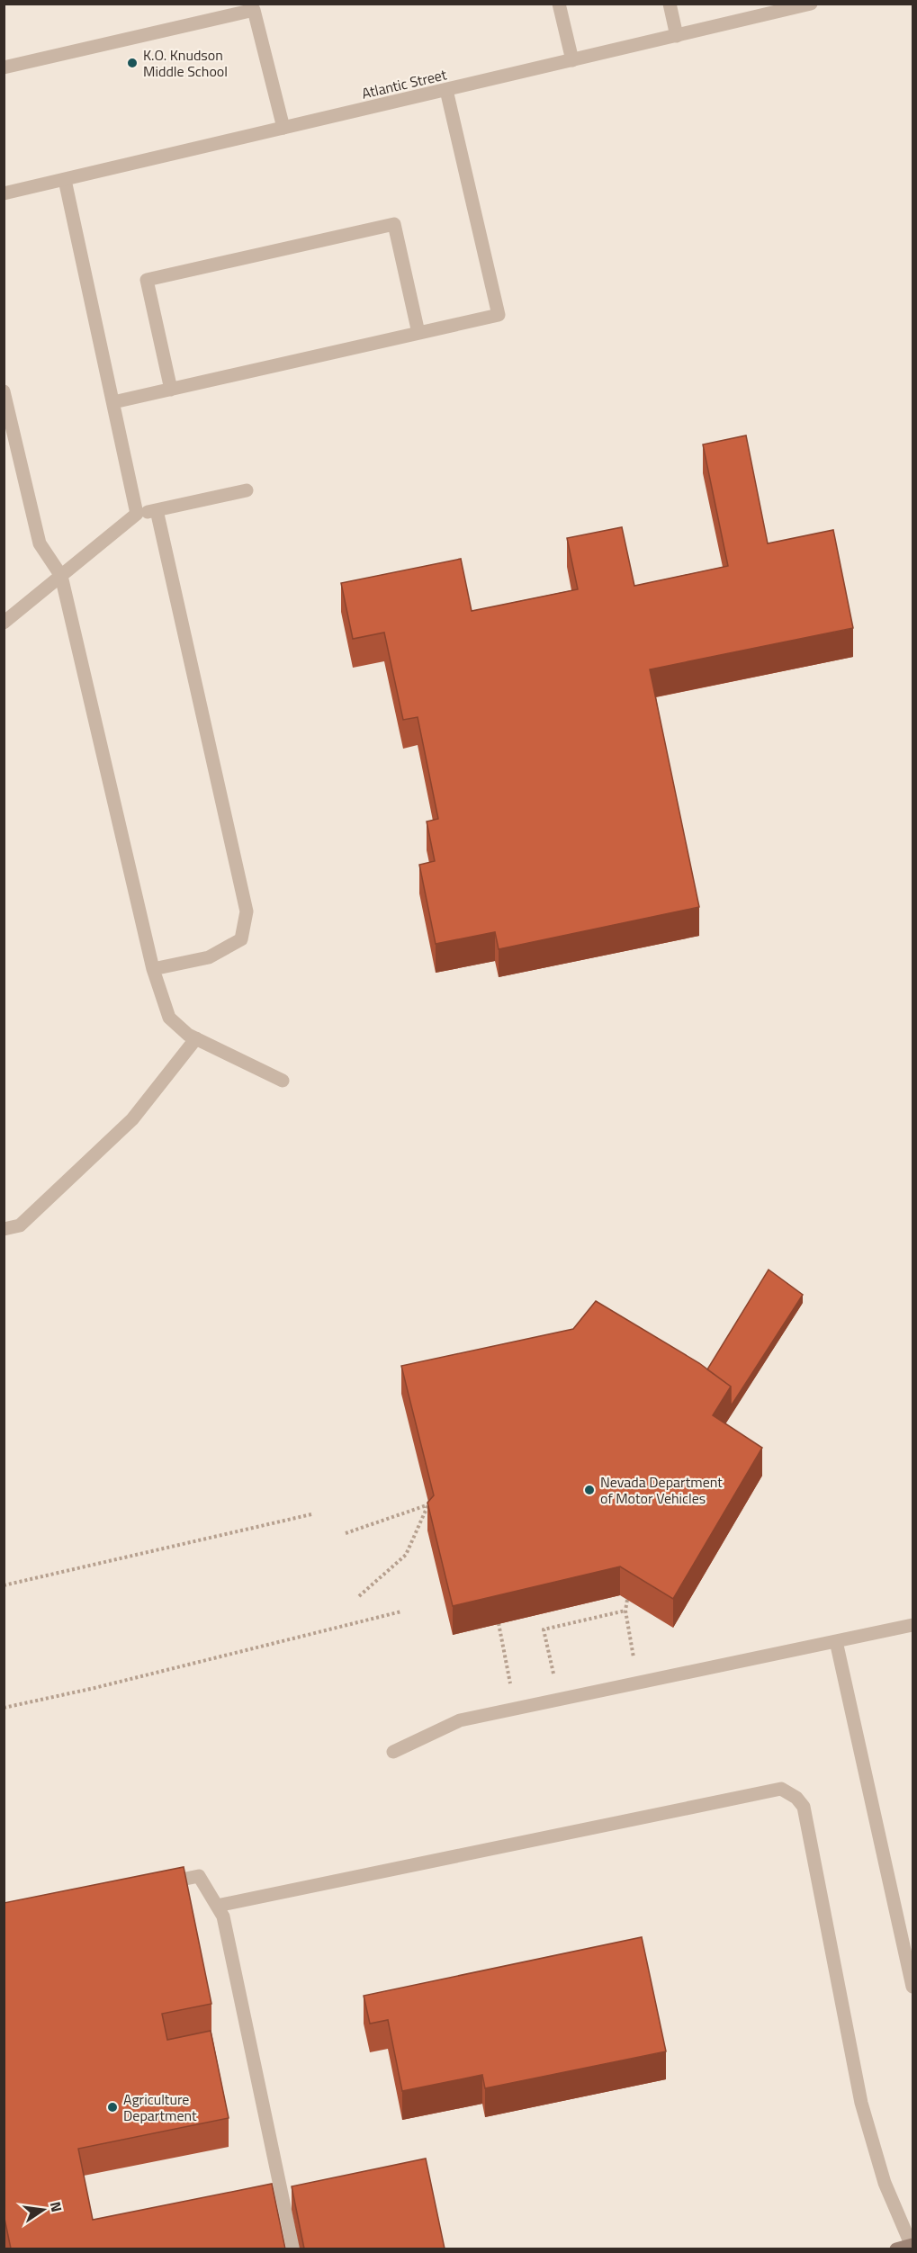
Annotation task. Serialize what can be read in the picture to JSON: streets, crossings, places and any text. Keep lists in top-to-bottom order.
{
  "streets": {
    "street": ["Atlantic Street"]
  },
  "places": ["K.O. Knudson Middle School", "Nevada Department of Motor Vehicles", "Agriculture Department"],
  "north": "right"
}
